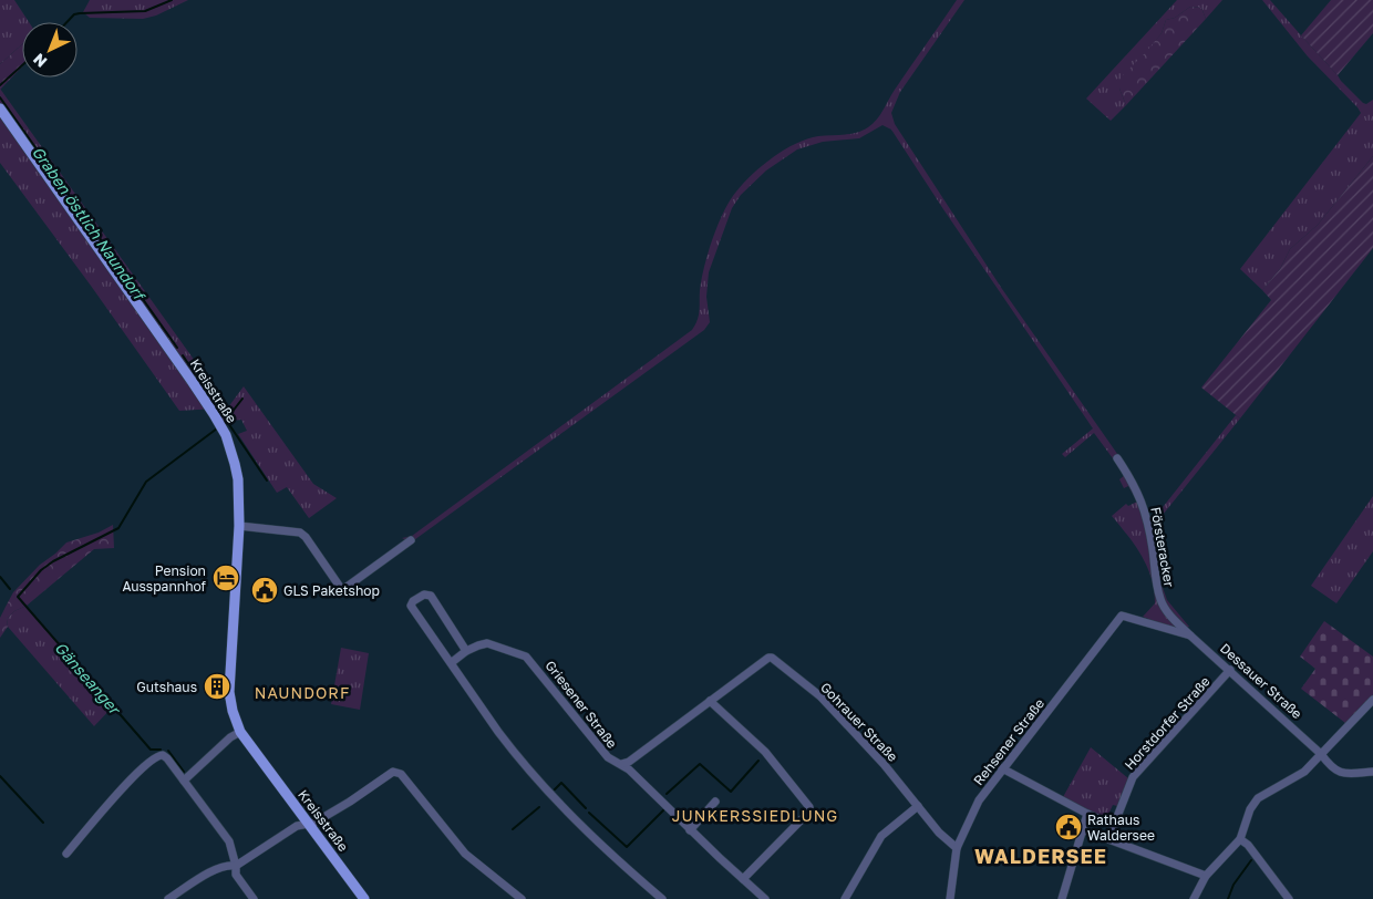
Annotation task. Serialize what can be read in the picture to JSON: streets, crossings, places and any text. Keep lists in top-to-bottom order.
{
  "streets": {
    "main road": ["Kreisstraße"],
    "street": [
      "Försteracker",
      "Dessauer Straße",
      "Griesener Straße",
      "Gohrauer Straße",
      "Horstdorfer Straße",
      "Rehsener Straße"
    ]
  },
  "crossings": [
    ["Försteracker", "Dessauer Straße"],
    ["Dessauer Straße", "Horstdorfer Straße"],
    ["Dessauer Straße", "Rehsener Straße"],
    ["Griesener Straße", "Gohrauer Straße"],
    ["Gohrauer Straße", "Rehsener Straße"]
  ],
  "districts": ["NAUNDORF", "JUNKERSSIEDLUNG", "WALDERSEE"],
  "water": ["Graben östlich Naundorf", "Gänseanger"],
  "places": {
    "hotel": ["Pension Ausspannhof"],
    "public building": ["GLS Paketshop", "Rathaus Waldersee"],
    "building": ["Gutshaus"]
  },
  "north": "bottom left"
}
